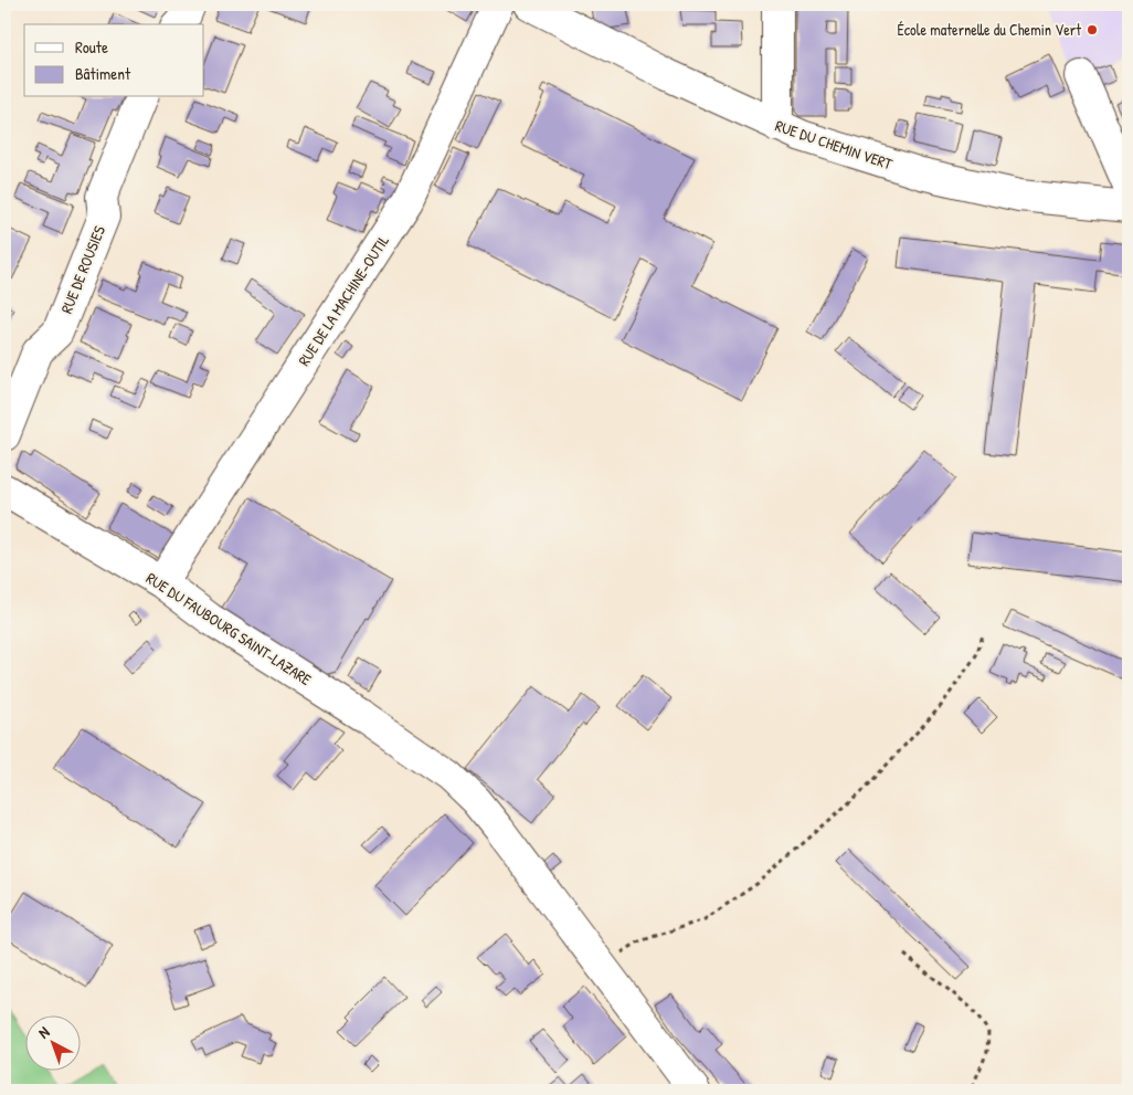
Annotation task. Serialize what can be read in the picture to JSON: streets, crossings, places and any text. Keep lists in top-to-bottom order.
{
  "streets": {
    "street": [
      "RUE DU CHEMIN VERT",
      "RUE DE ROUSIES",
      "RUE DE LA MACHINE-OUTIL",
      "RUE DU FAUBOURG SAINT-LAZARE"
    ]
  },
  "crossings": [
    ["RUE DE LA MACHINE-OUTIL", "RUE DU FAUBOURG SAINT-LAZARE"]
  ],
  "places": ["École maternelle du Chemin Vert"],
  "legend": ["Route", "Bâtiment"],
  "north": "top left"
}
